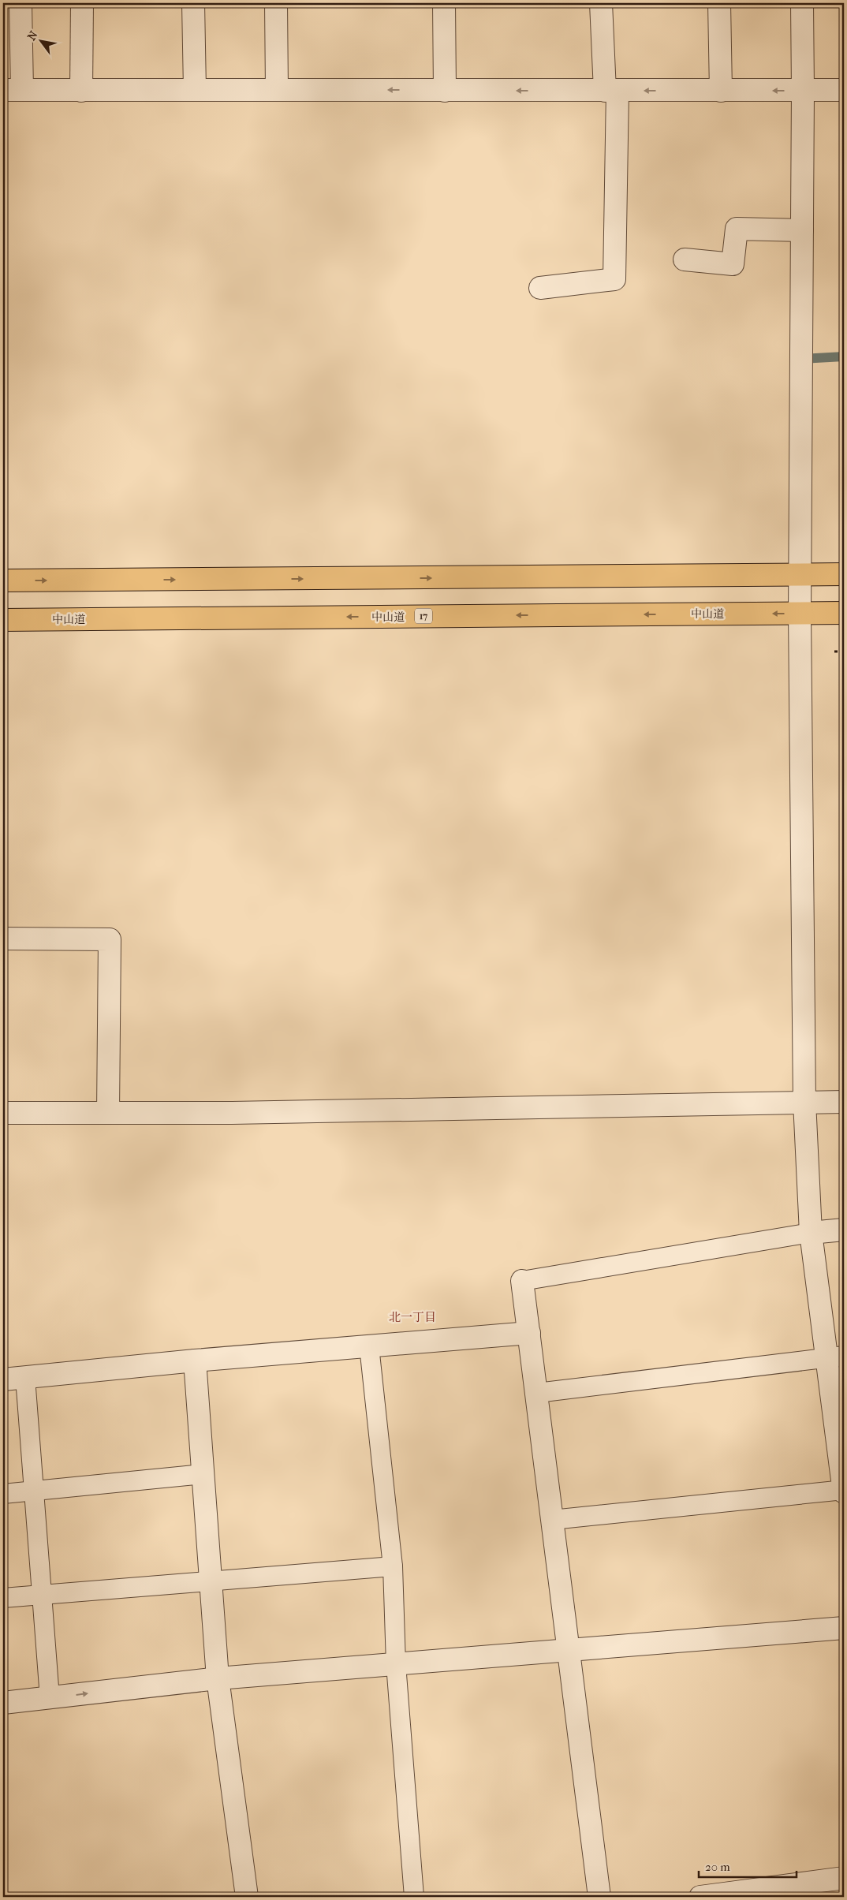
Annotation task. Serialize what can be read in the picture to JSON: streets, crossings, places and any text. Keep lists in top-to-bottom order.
{
  "streets": {
    "highway": ["中山道", "17"]
  },
  "districts": ["北一丁目"],
  "scale_bar": "20 m",
  "north": "top left"
}
